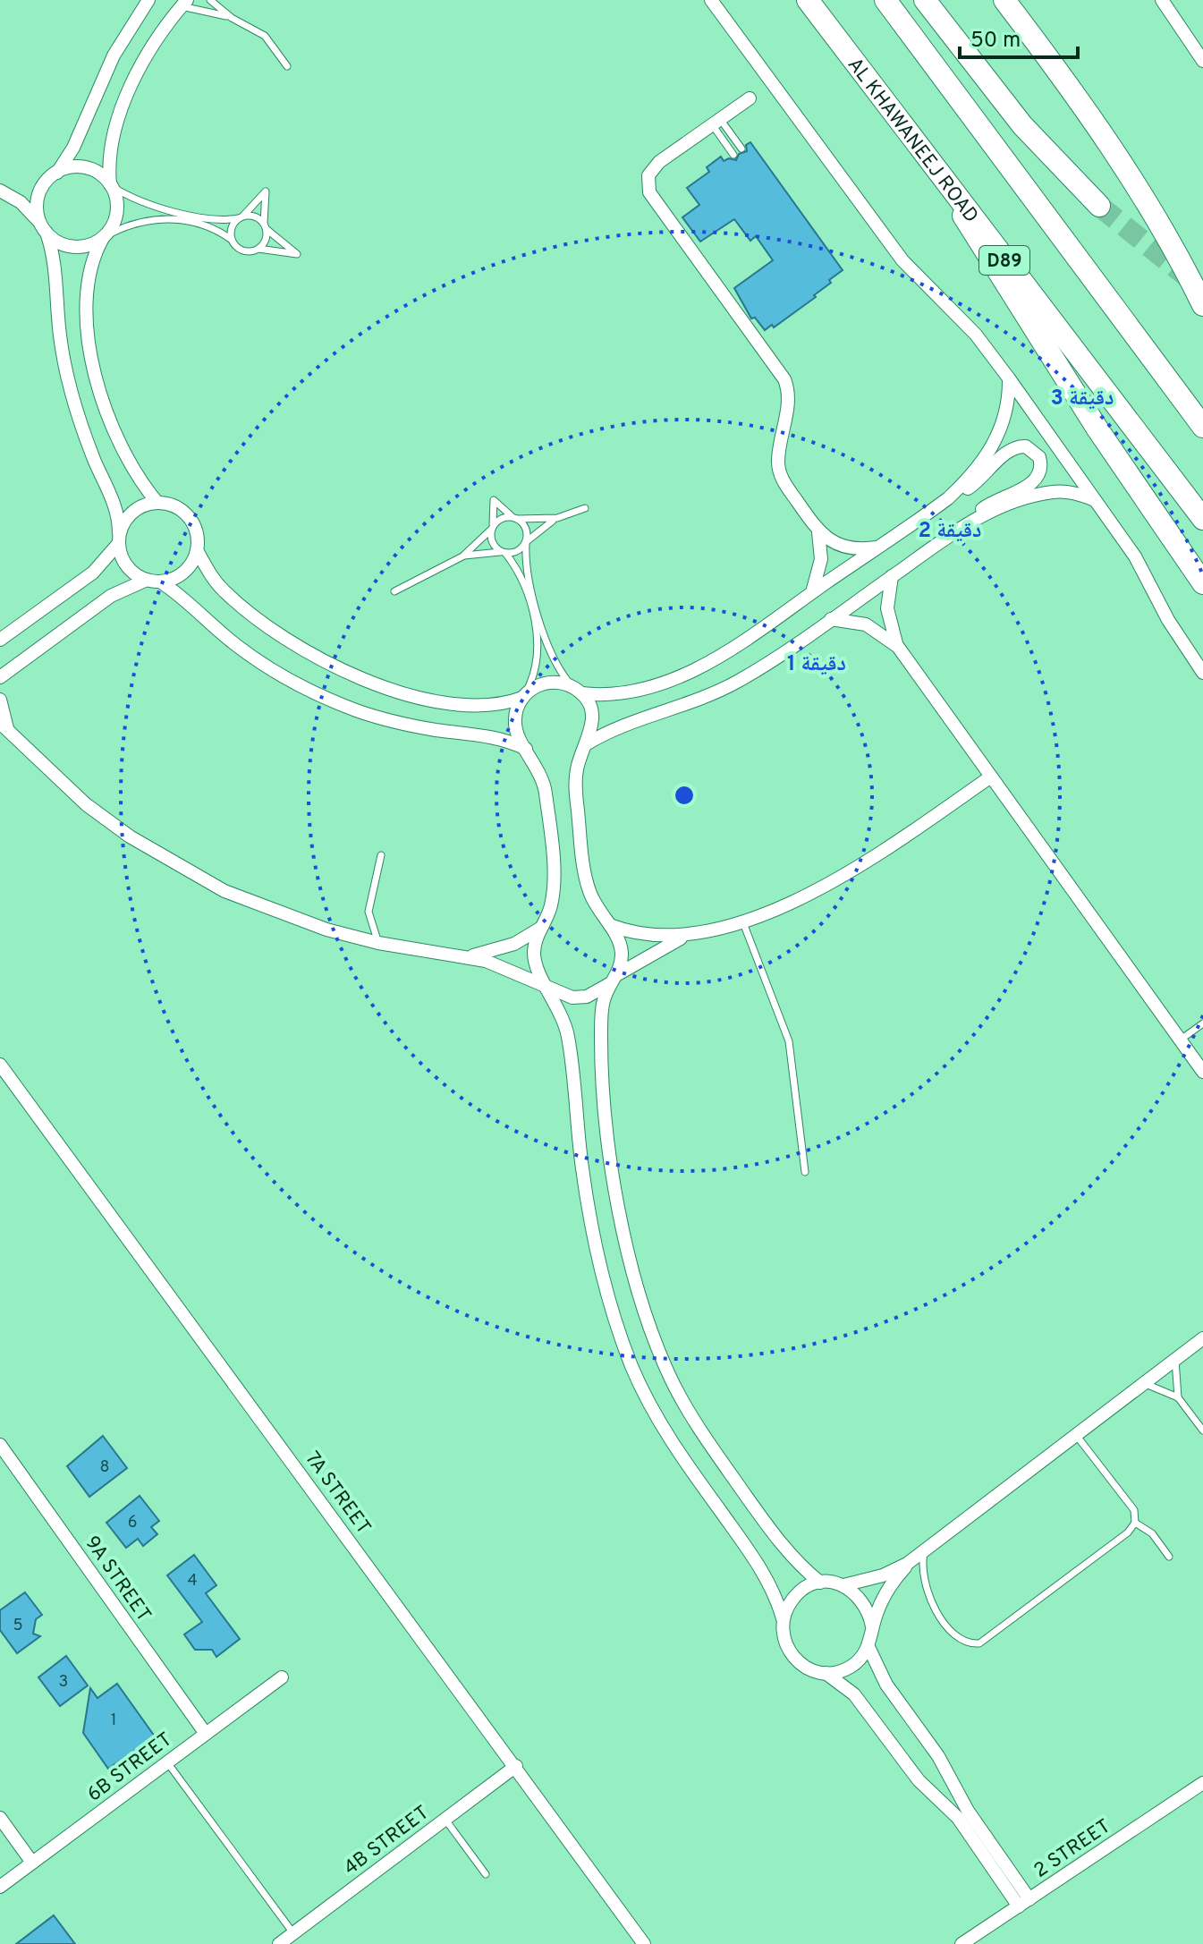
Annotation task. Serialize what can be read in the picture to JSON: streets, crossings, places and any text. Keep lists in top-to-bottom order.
{
  "streets": {
    "main road": ["AL KHAWANEEJ ROAD", "D89"],
    "street": [
      "7A STREET",
      "9A STREET",
      "6B STREET",
      "4B STREET",
      "2 STREET"
    ]
  },
  "crossings": [
    ["7A STREET", "4B STREET"],
    ["9A STREET", "6B STREET"]
  ],
  "house_numbers": [
    "8",
    "6",
    "4",
    "5",
    "3",
    "1"
  ],
  "scale_bar": "50 m",
  "rings": ["3 دقيقة", "2 دقيقة", "1 دقيقة"]
}
